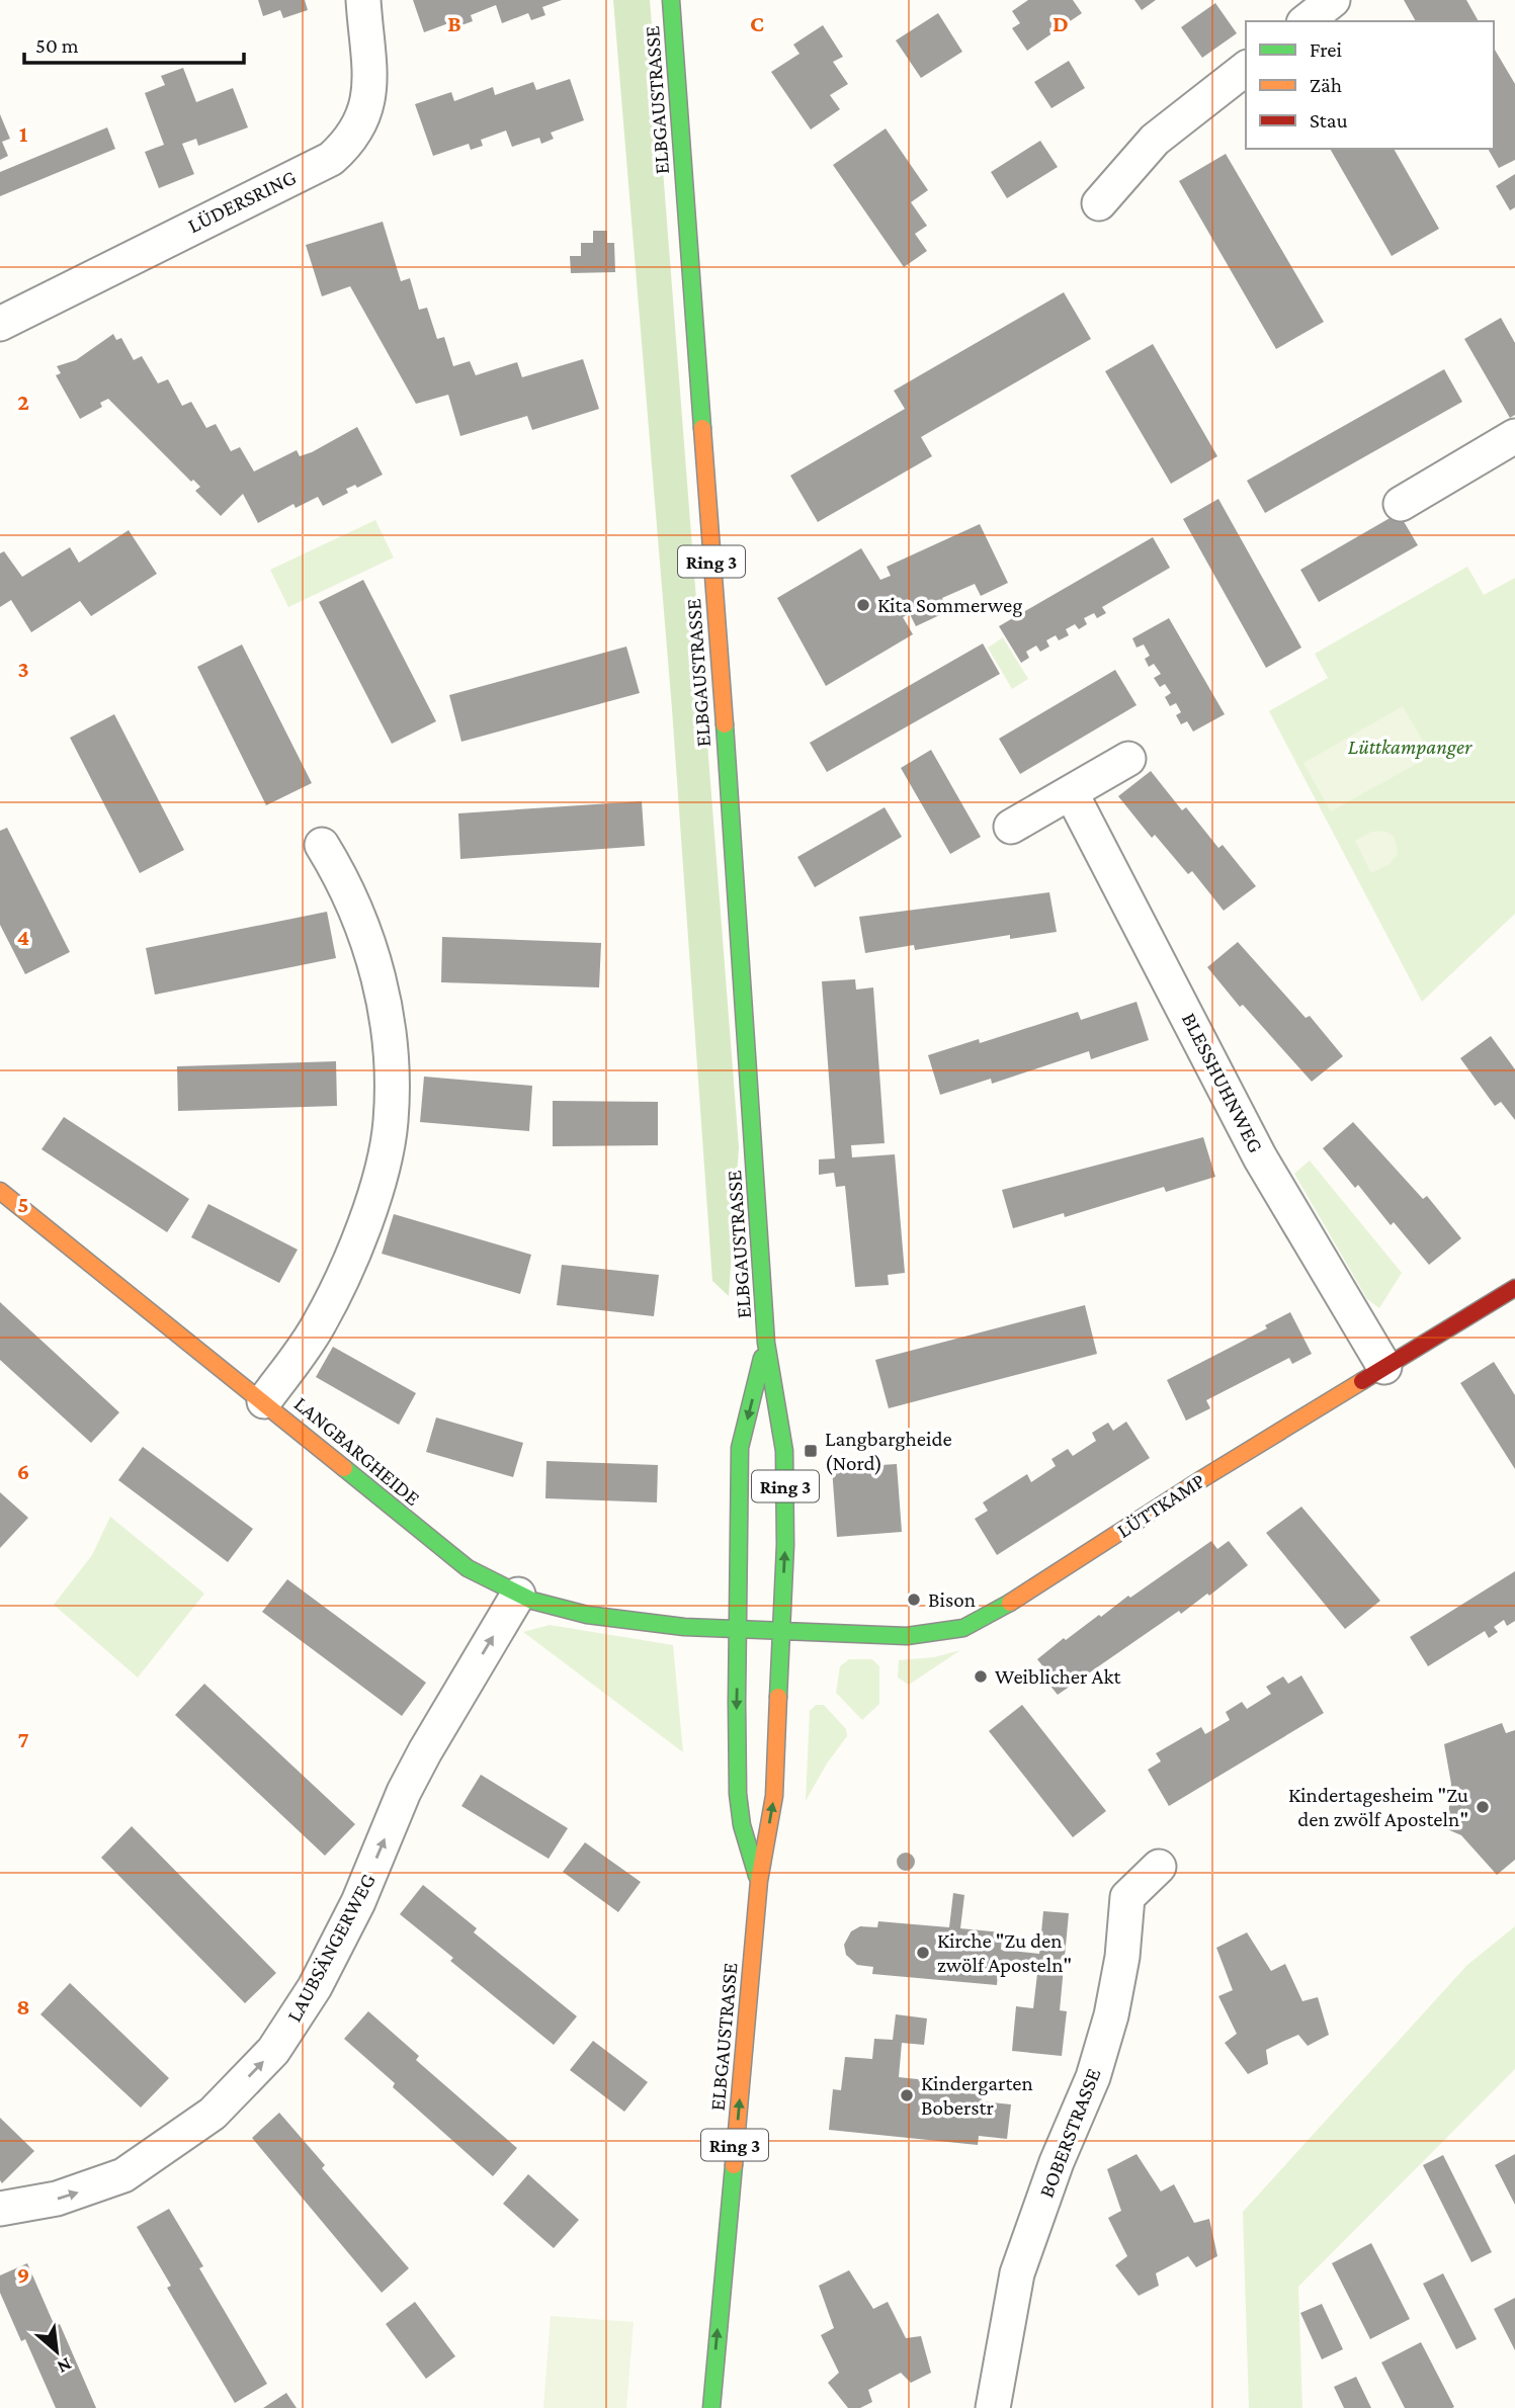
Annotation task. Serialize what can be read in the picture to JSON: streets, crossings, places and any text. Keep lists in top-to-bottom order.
{
  "streets": {
    "main road": [
      "ELBGAUSTRASSE",
      "Ring 3",
      "LANGBARGHEIDE",
      "LÜTTKAMP"
    ],
    "street": [
      "LÜDERSRING",
      "BLESSHUHNWEG",
      "LAUBSÄNGERWEG",
      "BOBERSTRASSE"
    ]
  },
  "crossings": [
    ["ELBGAUSTRASSE", "LANGBARGHEIDE"],
    ["ELBGAUSTRASSE", "LÜTTKAMP"],
    ["BLESSHUHNWEG", "LÜTTKAMP"],
    ["LANGBARGHEIDE", "LÜTTKAMP"],
    ["LANGBARGHEIDE", "LAUBSÄNGERWEG"]
  ],
  "one_way": ["LAUBSÄNGERWEG"],
  "parks": ["Lüttkampanger"],
  "places": {
    "other": [
      "Kita Sommerweg",
      "Bison",
      "Weiblicher Akt",
      "Kindertagesheim \"Zu den zwölf Aposteln\"",
      "Kirche \"Zu den zwölf Aposteln\"",
      "Kindergarten Boberstr"
    ],
    "transit": ["Langbargheide (Nord)"]
  },
  "legend": ["Frei", "Zäh", "Stau"],
  "scale_bar": "50 m",
  "north": "bottom right",
  "grid": {
    "columns": ["B", "C", "D"],
    "rows": [
      "1",
      "2",
      "3",
      "4",
      "5",
      "6",
      "7",
      "8",
      "9"
    ]
  }
}
